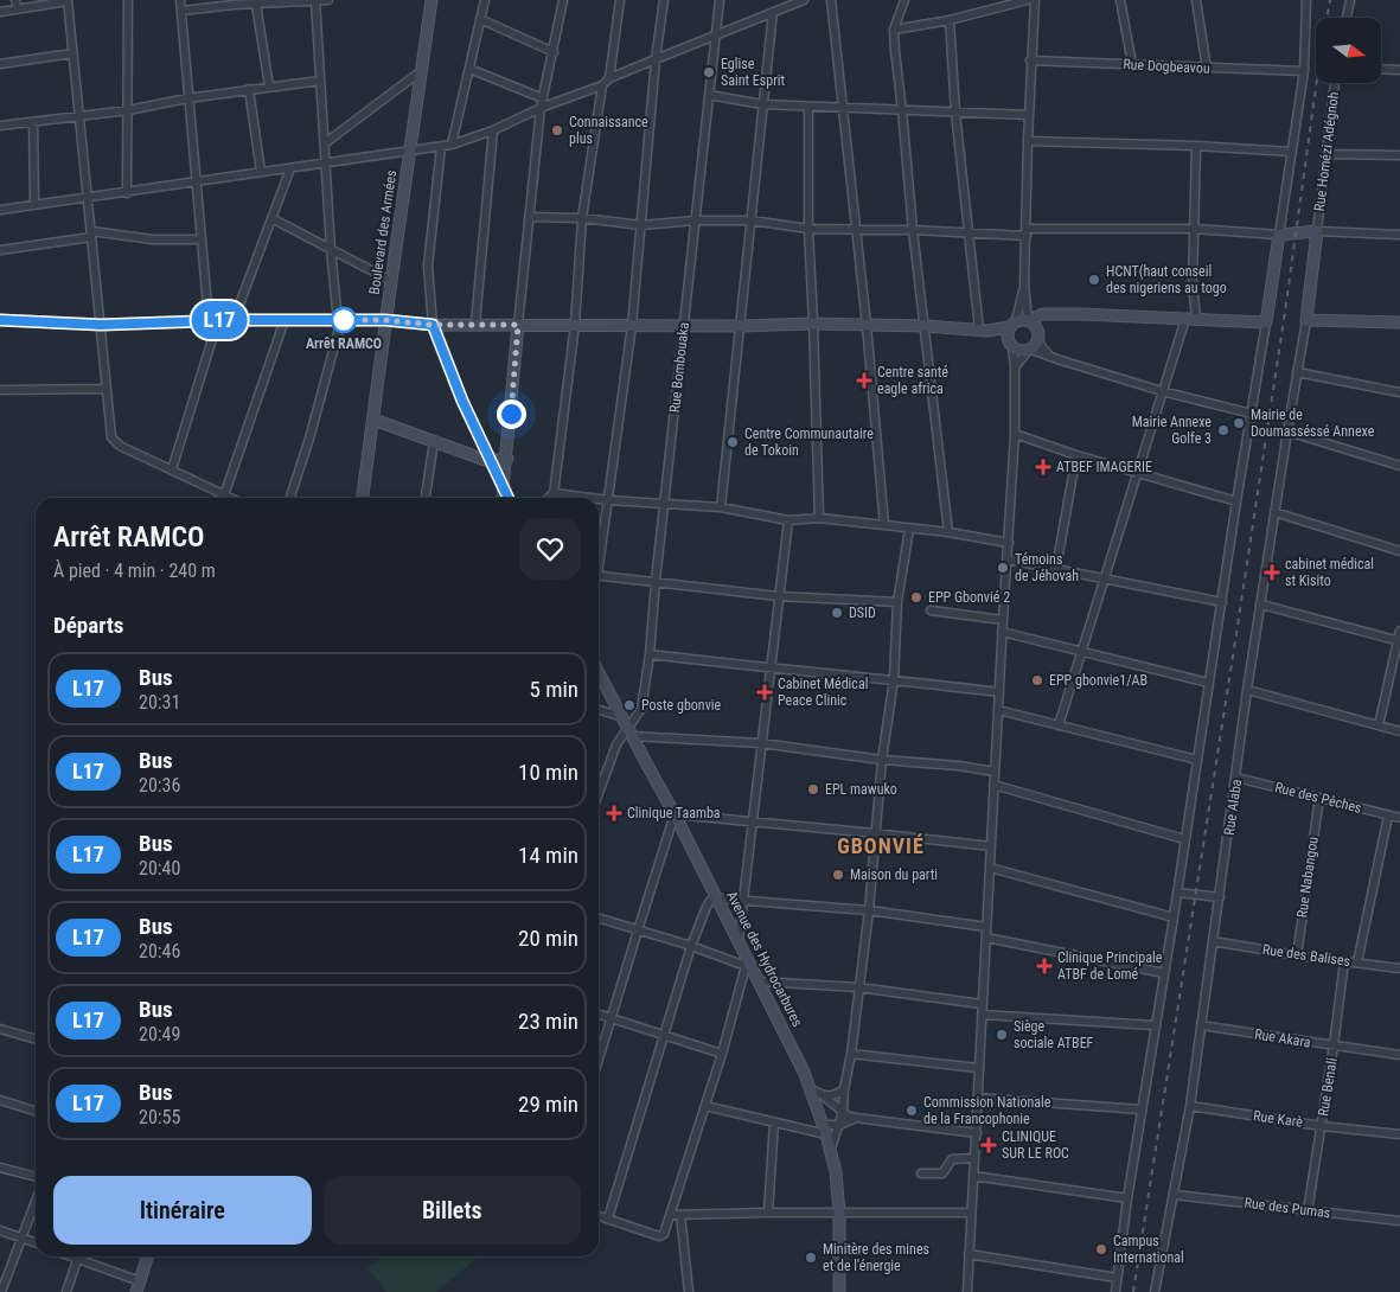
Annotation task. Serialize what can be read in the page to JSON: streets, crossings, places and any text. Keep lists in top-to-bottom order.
{
  "streets": {
    "main road": ["Boulevard des Armées", "Avenue des Hydrocarbures"],
    "street": [
      "Rue Dogbeavou",
      "Rue Homézi Adégnoh",
      "Rue Bombouaka",
      "Rue des Pêches",
      "Rue Alaba",
      "Rue Nabangou",
      "Rue des Balises",
      "Rue Akara",
      "Rue Benali",
      "Rue Karè",
      "Rue des Pumas"
    ]
  },
  "crossings": [
    ["Rue Bombouaka", "Avenue des Hydrocarbures"],
    ["Rue des Pêches", "Rue Alaba"],
    ["Rue des Pêches", "Rue Nabangou"],
    ["Rue Alaba", "Rue des Balises"],
    ["Rue Alaba", "Rue Akara"],
    ["Rue Alaba", "Rue Karè"],
    ["Rue Alaba", "Rue des Pumas"],
    ["Rue Nabangou", "Rue des Balises"],
    ["Rue des Balises", "Rue Benali"],
    ["Rue Akara", "Rue Benali"],
    ["Rue Benali", "Rue Karè"],
    ["Rue Benali", "Rue des Pumas"]
  ],
  "districts": ["GBONVIÉ"],
  "places": {
    "other": [
      "Eglise Saint Esprit",
      "Connaissance plus",
      "HCNT(haut conseil des nigeriens au togo",
      "Arrêt RAMCO",
      "Mairie de Doumasséssé Annexe",
      "Mairie Annexe Golfe 3",
      "Centre Communautaire de Tokoin",
      "Témoins de Jéhovah",
      "EPP Gbonvié 2",
      "DSID",
      "EPP gbonvie1/AB",
      "Poste gbonvie",
      "EPL mawuko",
      "Maison du parti",
      "Siège sociale ATBEF",
      "Commission Nationale de la Francophonie",
      "Campus International",
      "Minitère des mines et de l'énergie"
    ],
    "health": [
      "Centre santé eagle africa",
      "ATBEF IMAGERIE",
      "cabinet médical st Kisito",
      "Cabinet Médical Peace Clinic",
      "Clinique Taamba",
      "Clinique Principale ATBF de Lomé",
      "CLINIQUE SUR LE ROC"
    ]
  },
  "lines": ["bus line L17"],
  "north": "right",
  "page": {
    "on_map": "L17",
    "heading": [
      ["Arrêt RAMCO", "À pied · 4 min · 240 m"],
      "Départs"
    ],
    "list": [
      {
        "mark": "L17",
        "name": "Bus",
        "note": "20:31",
        "value": "5 min"
      },
      {
        "mark": "L17",
        "name": "Bus",
        "note": "20:36",
        "value": "10 min"
      },
      {
        "mark": "L17",
        "name": "Bus",
        "note": "20:40",
        "value": "14 min"
      },
      {
        "mark": "L17",
        "name": "Bus",
        "note": "20:46",
        "value": "20 min"
      },
      {
        "mark": "L17",
        "name": "Bus",
        "note": "20:49",
        "value": "23 min"
      },
      {
        "mark": "L17",
        "name": "Bus",
        "note": "20:55",
        "value": "29 min"
      }
    ],
    "buttons": ["Itinéraire", "Billets"]
  }
}
